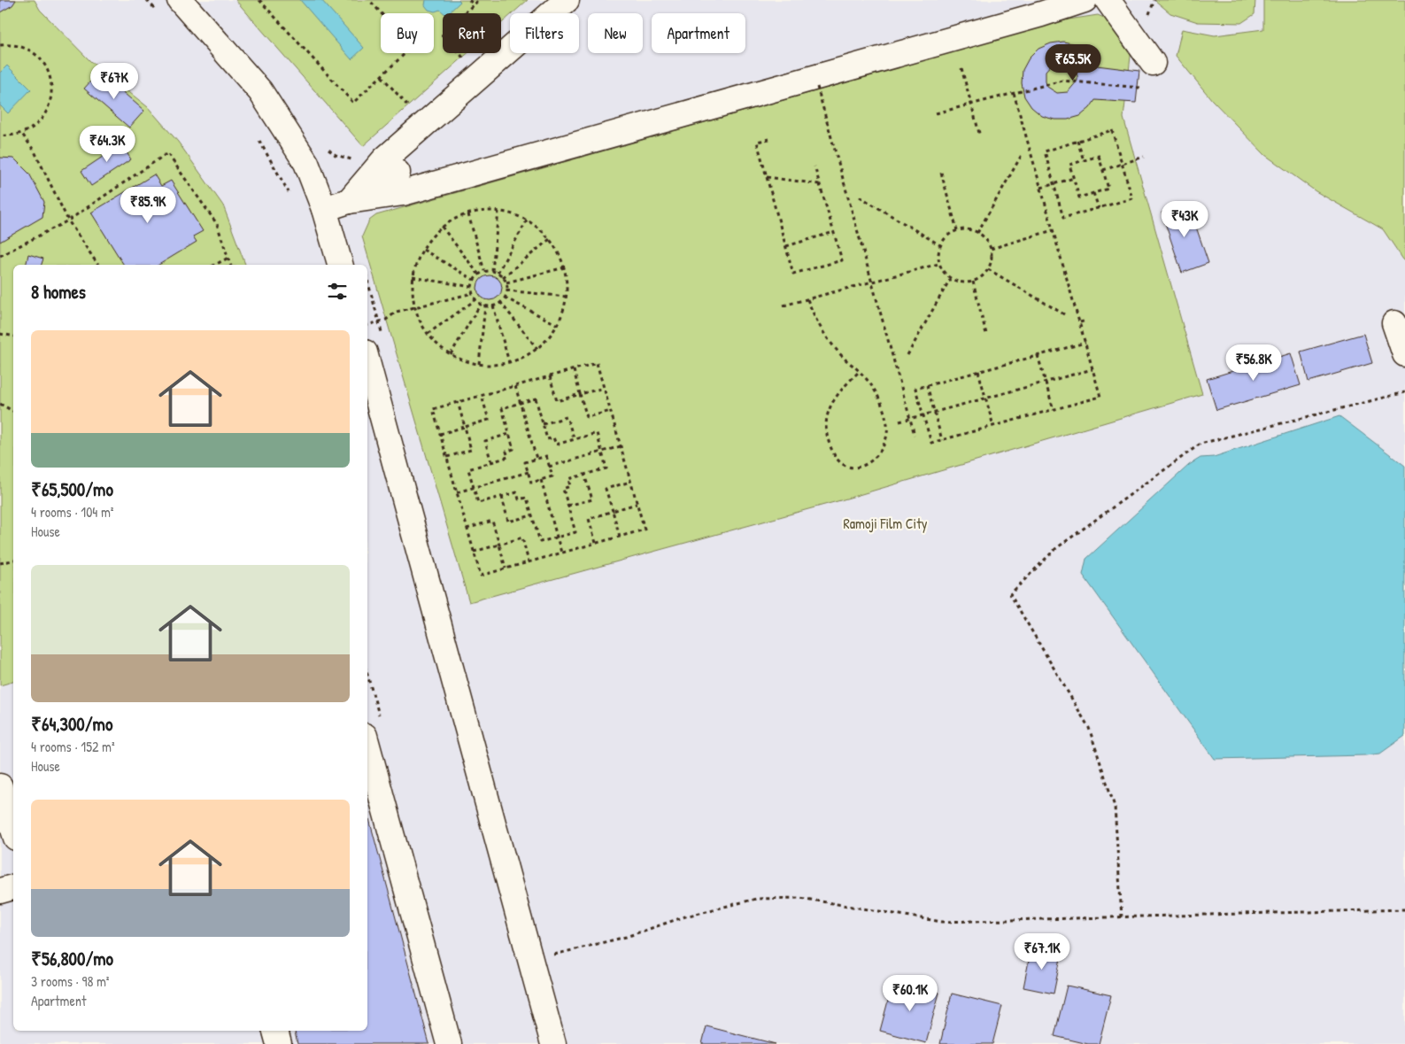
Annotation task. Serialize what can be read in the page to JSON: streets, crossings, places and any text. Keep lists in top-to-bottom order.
{
  "parks": ["Ramoji Film City"],
  "page": {
    "chip": [
      "Buy",
      "Rent",
      "Filters",
      "New",
      "Apartment"
    ],
    "price": [
      "₹65.5K",
      "₹67K",
      "₹64.3K",
      "₹85.9K",
      "₹43K",
      "₹56.8K",
      "₹67.1K",
      "₹60.1K"
    ],
    "heading": "8 homes",
    "list": [
      {
        "name": "₹65,500/mo",
        "note": "4 rooms · 104 m² · House"
      },
      {
        "name": "₹64,300/mo",
        "note": "4 rooms · 152 m² · House"
      },
      {
        "name": "₹56,800/mo",
        "note": "3 rooms · 98 m² · Apartment"
      }
    ]
  }
}
